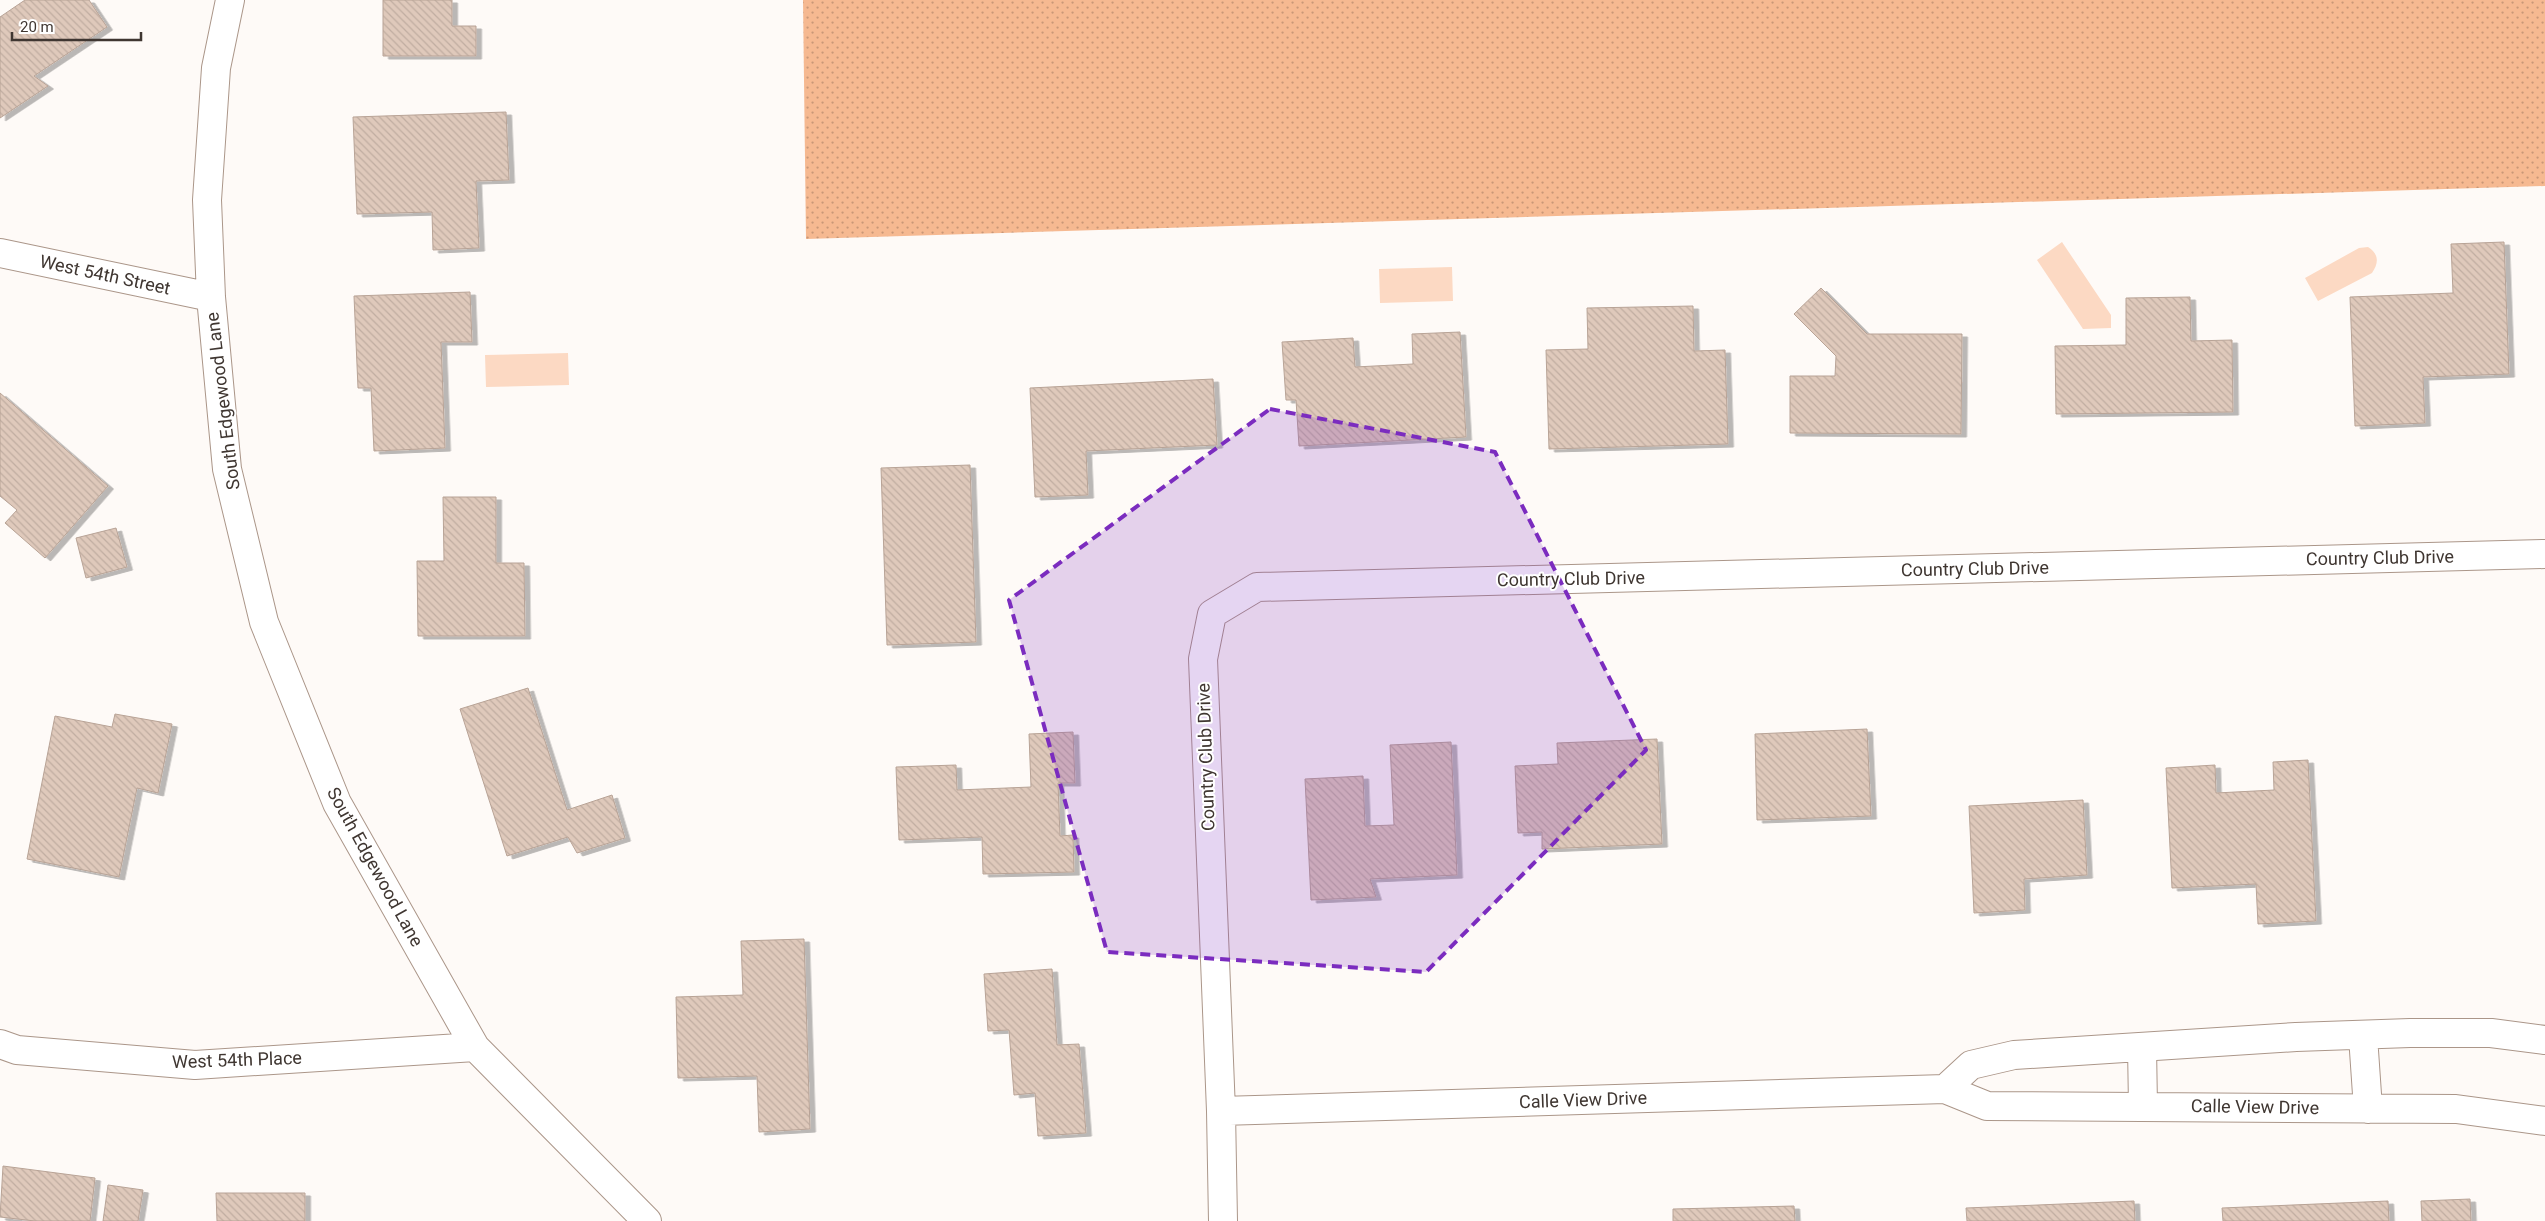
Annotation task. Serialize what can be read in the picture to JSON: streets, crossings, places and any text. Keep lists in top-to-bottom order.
{
  "streets": {
    "street": [
      "West 54th Street",
      "South Edgewood Lane",
      "Country Club Drive",
      "West 54th Place",
      "Calle View Drive"
    ]
  },
  "crossings": [
    ["West 54th Street", "South Edgewood Lane"],
    ["South Edgewood Lane", "West 54th Place"],
    ["Country Club Drive", "Calle View Drive"]
  ],
  "scale_bar": "20 m"
}
